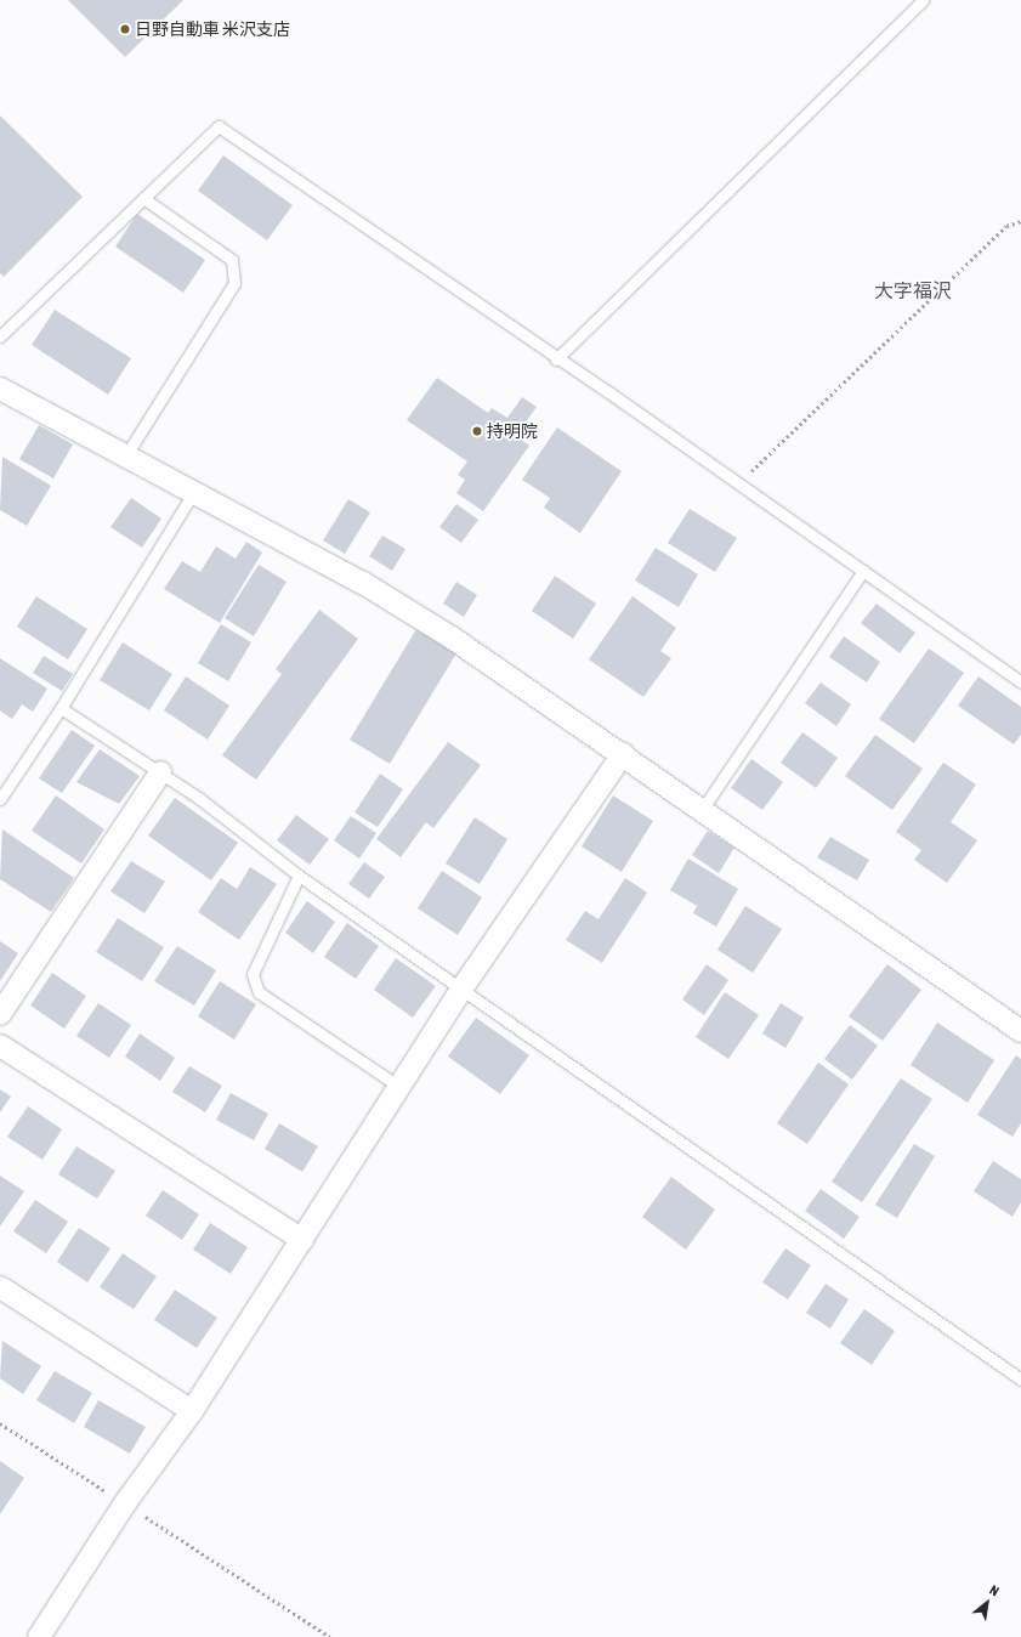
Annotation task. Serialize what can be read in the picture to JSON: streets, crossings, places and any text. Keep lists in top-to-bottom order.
{
  "districts": ["大字福沢"],
  "places": ["日野自動車 米沢支店", "持明院"],
  "north": "top right"
}
